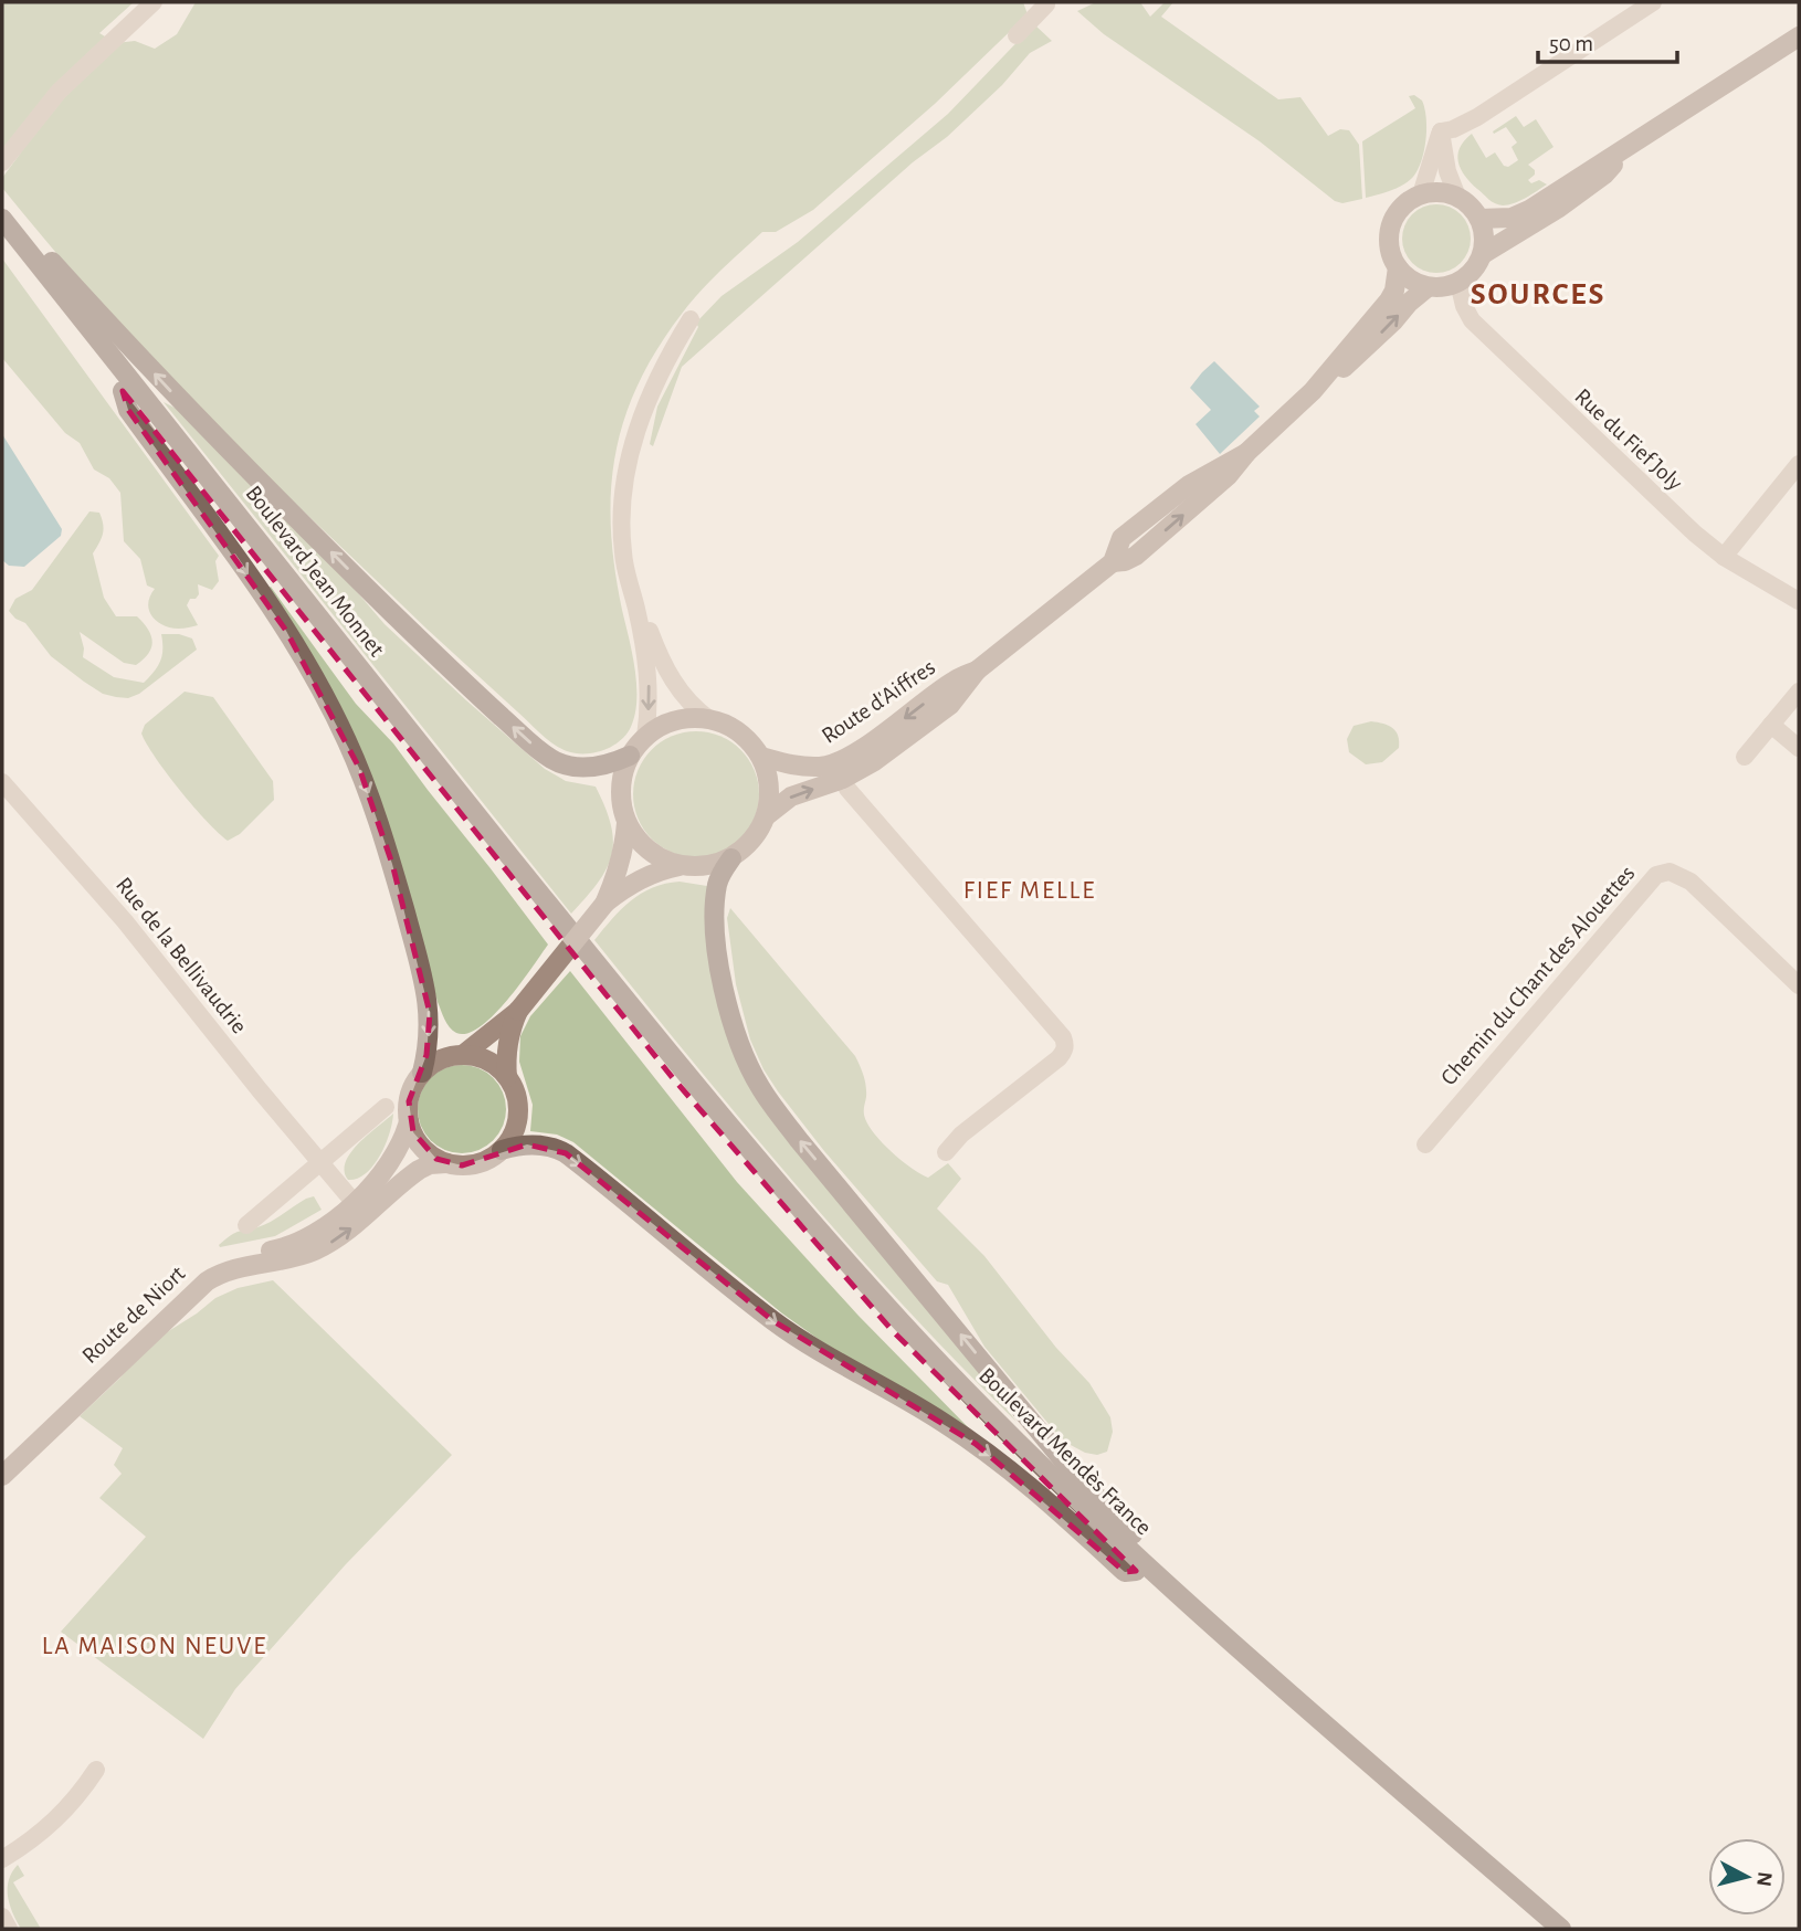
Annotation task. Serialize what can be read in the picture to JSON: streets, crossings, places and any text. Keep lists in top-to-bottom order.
{
  "streets": {
    "main road": [
      "Boulevard Jean Monnet",
      "Route d'Aiffres",
      "Route de Niort",
      "Boulevard Mendès France"
    ],
    "street": ["Rue du Fief Joly", "Rue de la Bellivaudrie", "Chemin du Chant des Alouettes"]
  },
  "crossings": [
    ["Rue du Fief Joly", "Route d'Aiffres"],
    ["Boulevard Jean Monnet", "Boulevard Mendès France"],
    ["Rue de la Bellivaudrie", "Route de Niort"]
  ],
  "districts": ["SOURCES", "FIEF MELLE", "LA MAISON NEUVE"],
  "scale_bar": "50 m",
  "north": "right"
}
